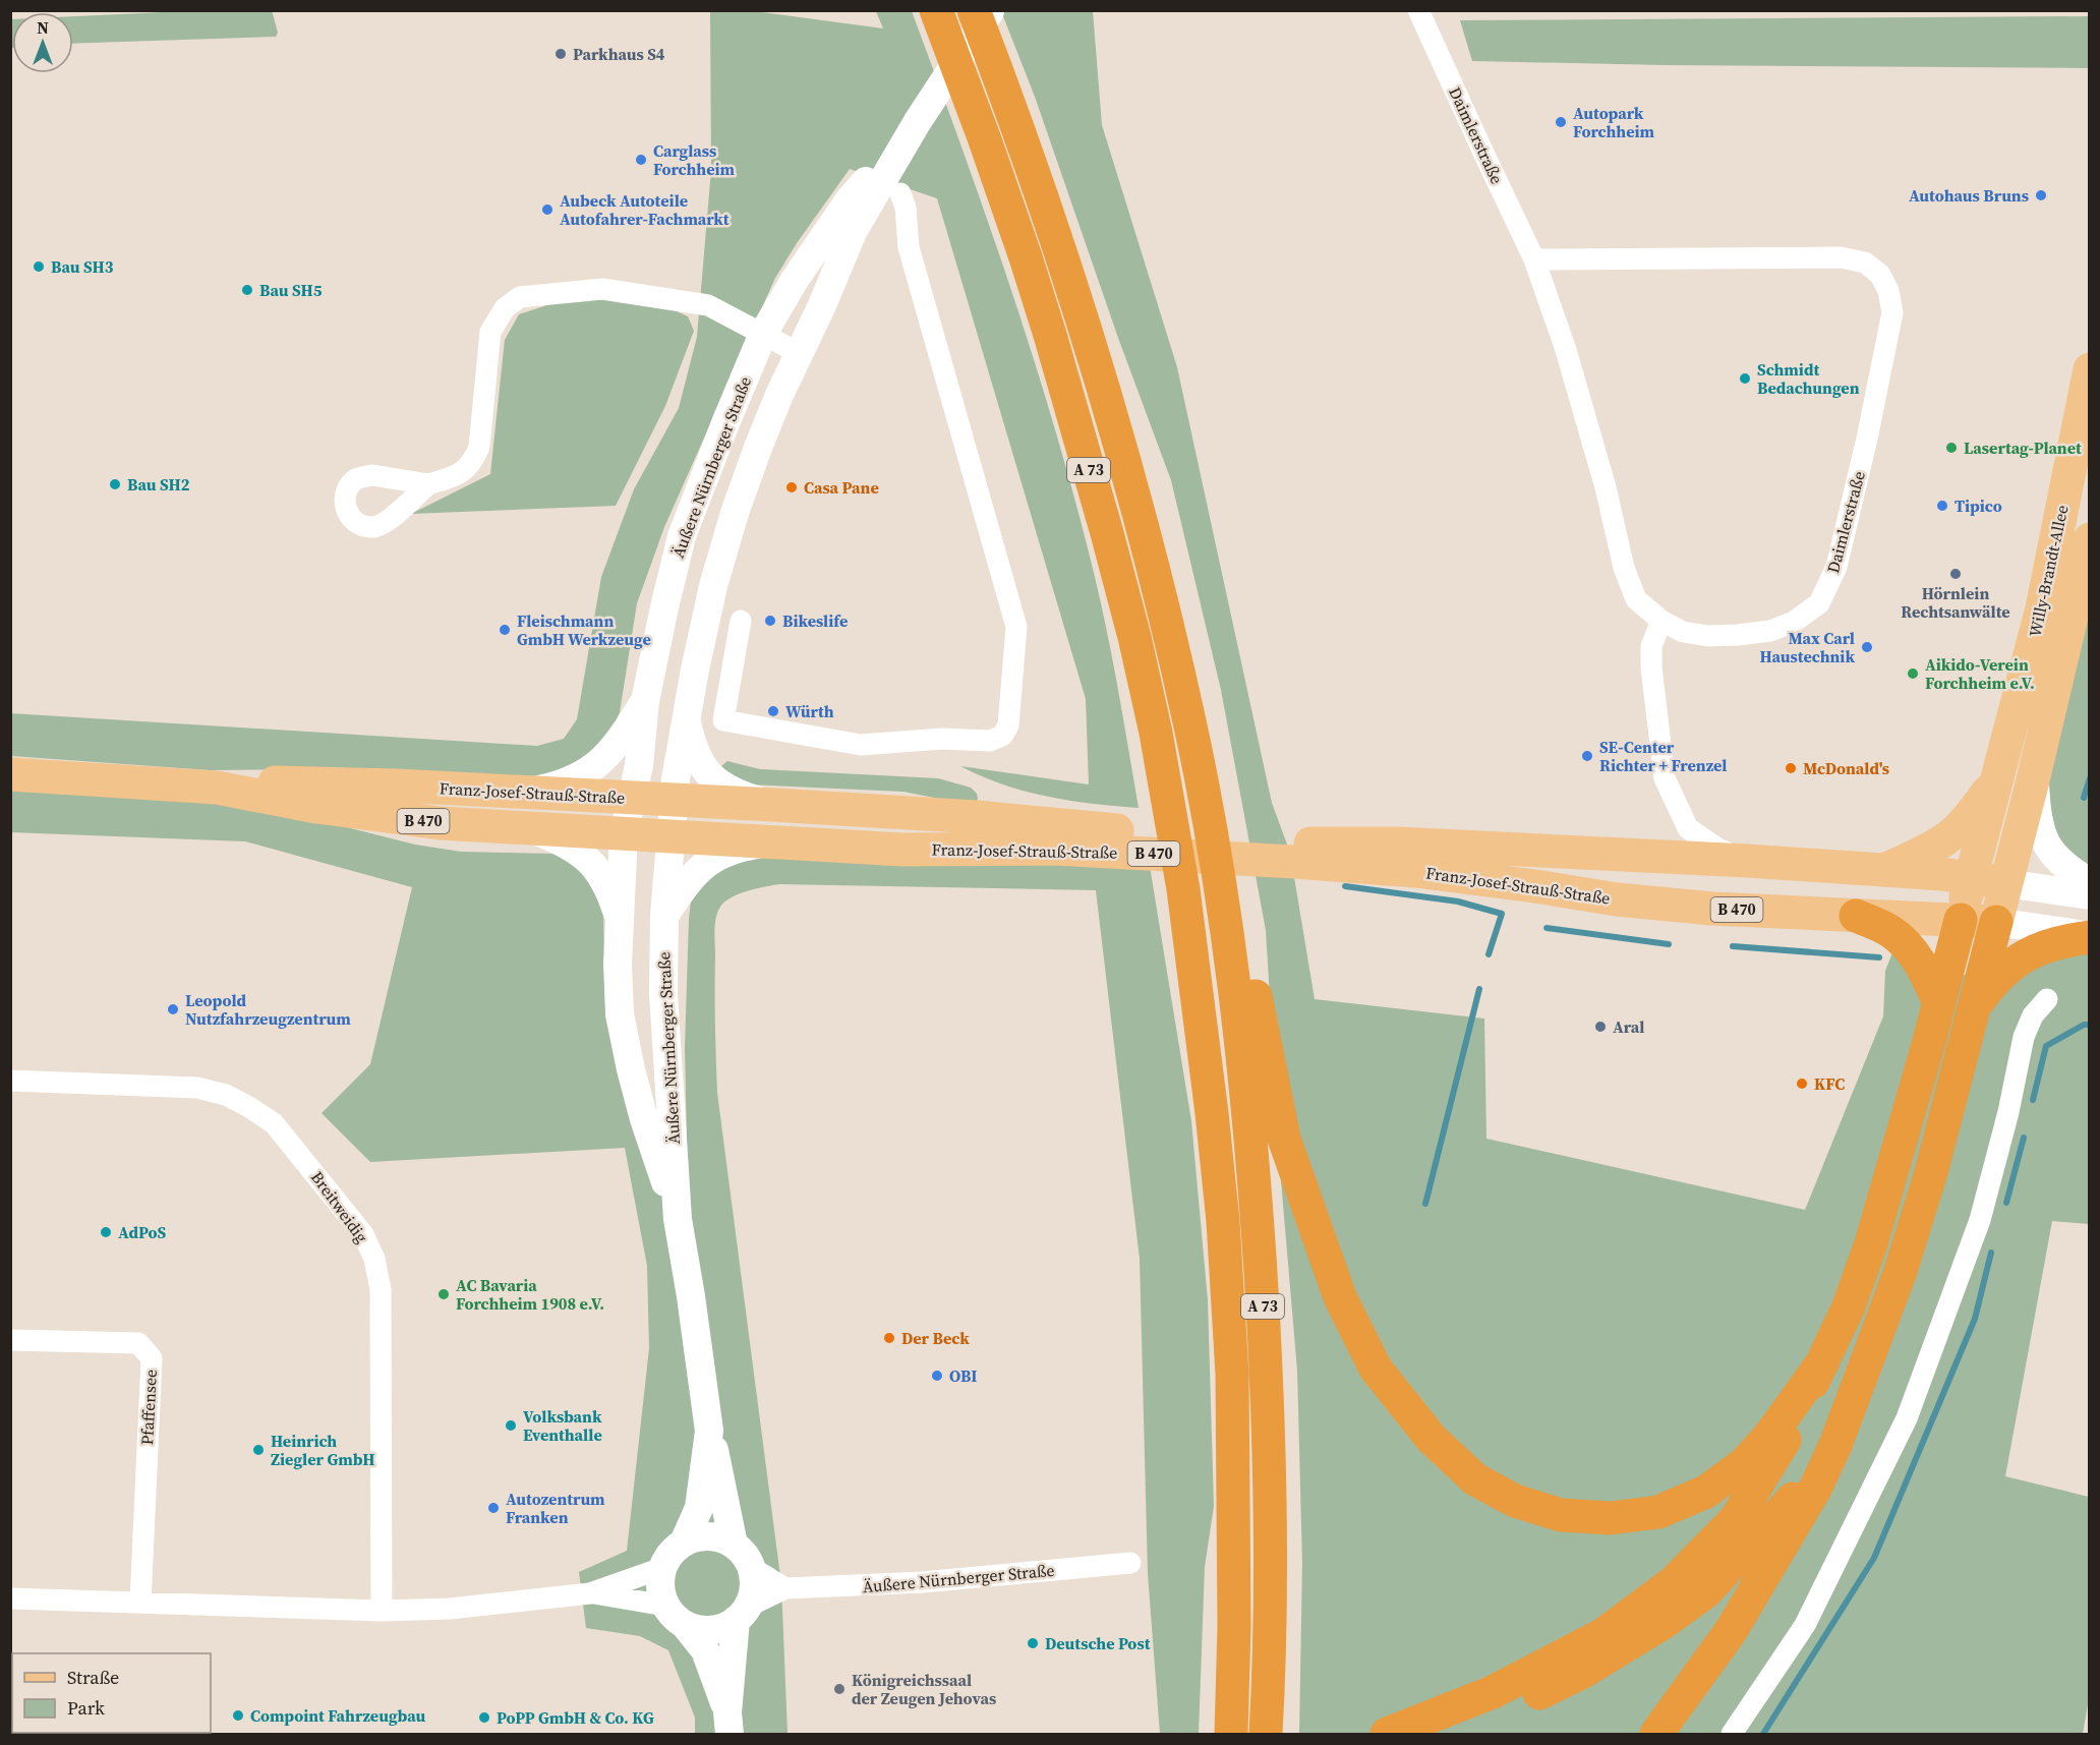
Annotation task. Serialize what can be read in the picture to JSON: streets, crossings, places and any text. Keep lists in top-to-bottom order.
{
  "streets": {
    "highway": ["A 73"],
    "main road": [
      "Äußere Nürnberger Straße",
      "Willy-Brandt-Allee",
      "Franz-Josef-Strauß-Straße",
      "B 470"
    ],
    "street": ["Daimlerstraße", "Breitweidig", "Pfaffensee"]
  },
  "crossings": [
    ["Äußere Nürnberger Straße", "Franz-Josef-Strauß-Straße"],
    ["Willy-Brandt-Allee", "Franz-Josef-Strauß-Straße"]
  ],
  "places": [
    "Parkhaus S4",
    "Autopark Forchheim",
    "Carglass Forchheim",
    "Autohaus Bruns",
    "Aubeck Autoteile Autofahrer-Fachmarkt",
    "Bau SH3",
    "Bau SH5",
    "Schmidt Bedachungen",
    "Lasertag-Planet",
    "Bau SH2",
    "Casa Pane",
    "Tipico",
    "Hörnlein Rechtsanwälte",
    "Bikeslife",
    "Fleischmann GmbH Werkzeuge",
    "Max Carl Haustechnik",
    "Aikido-Verein Forchheim e.V.",
    "Würth",
    "SE-Center Richter + Frenzel",
    "McDonald's",
    "Leopold Nutzfahrzeugzentrum",
    "Aral",
    "KFC",
    "AdPoS",
    "AC Bavaria Forchheim 1908 e.V.",
    "Der Beck",
    "OBI",
    "Volksbank Eventhalle",
    "Heinrich Ziegler GmbH",
    "Autozentrum Franken",
    "Deutsche Post",
    "Königreichssaal der Zeugen Jehovas",
    "Compoint Fahrzeugbau",
    "PoPP GmbH & Co. KG"
  ],
  "legend": ["Straße", "Park"],
  "north": "top"
}
